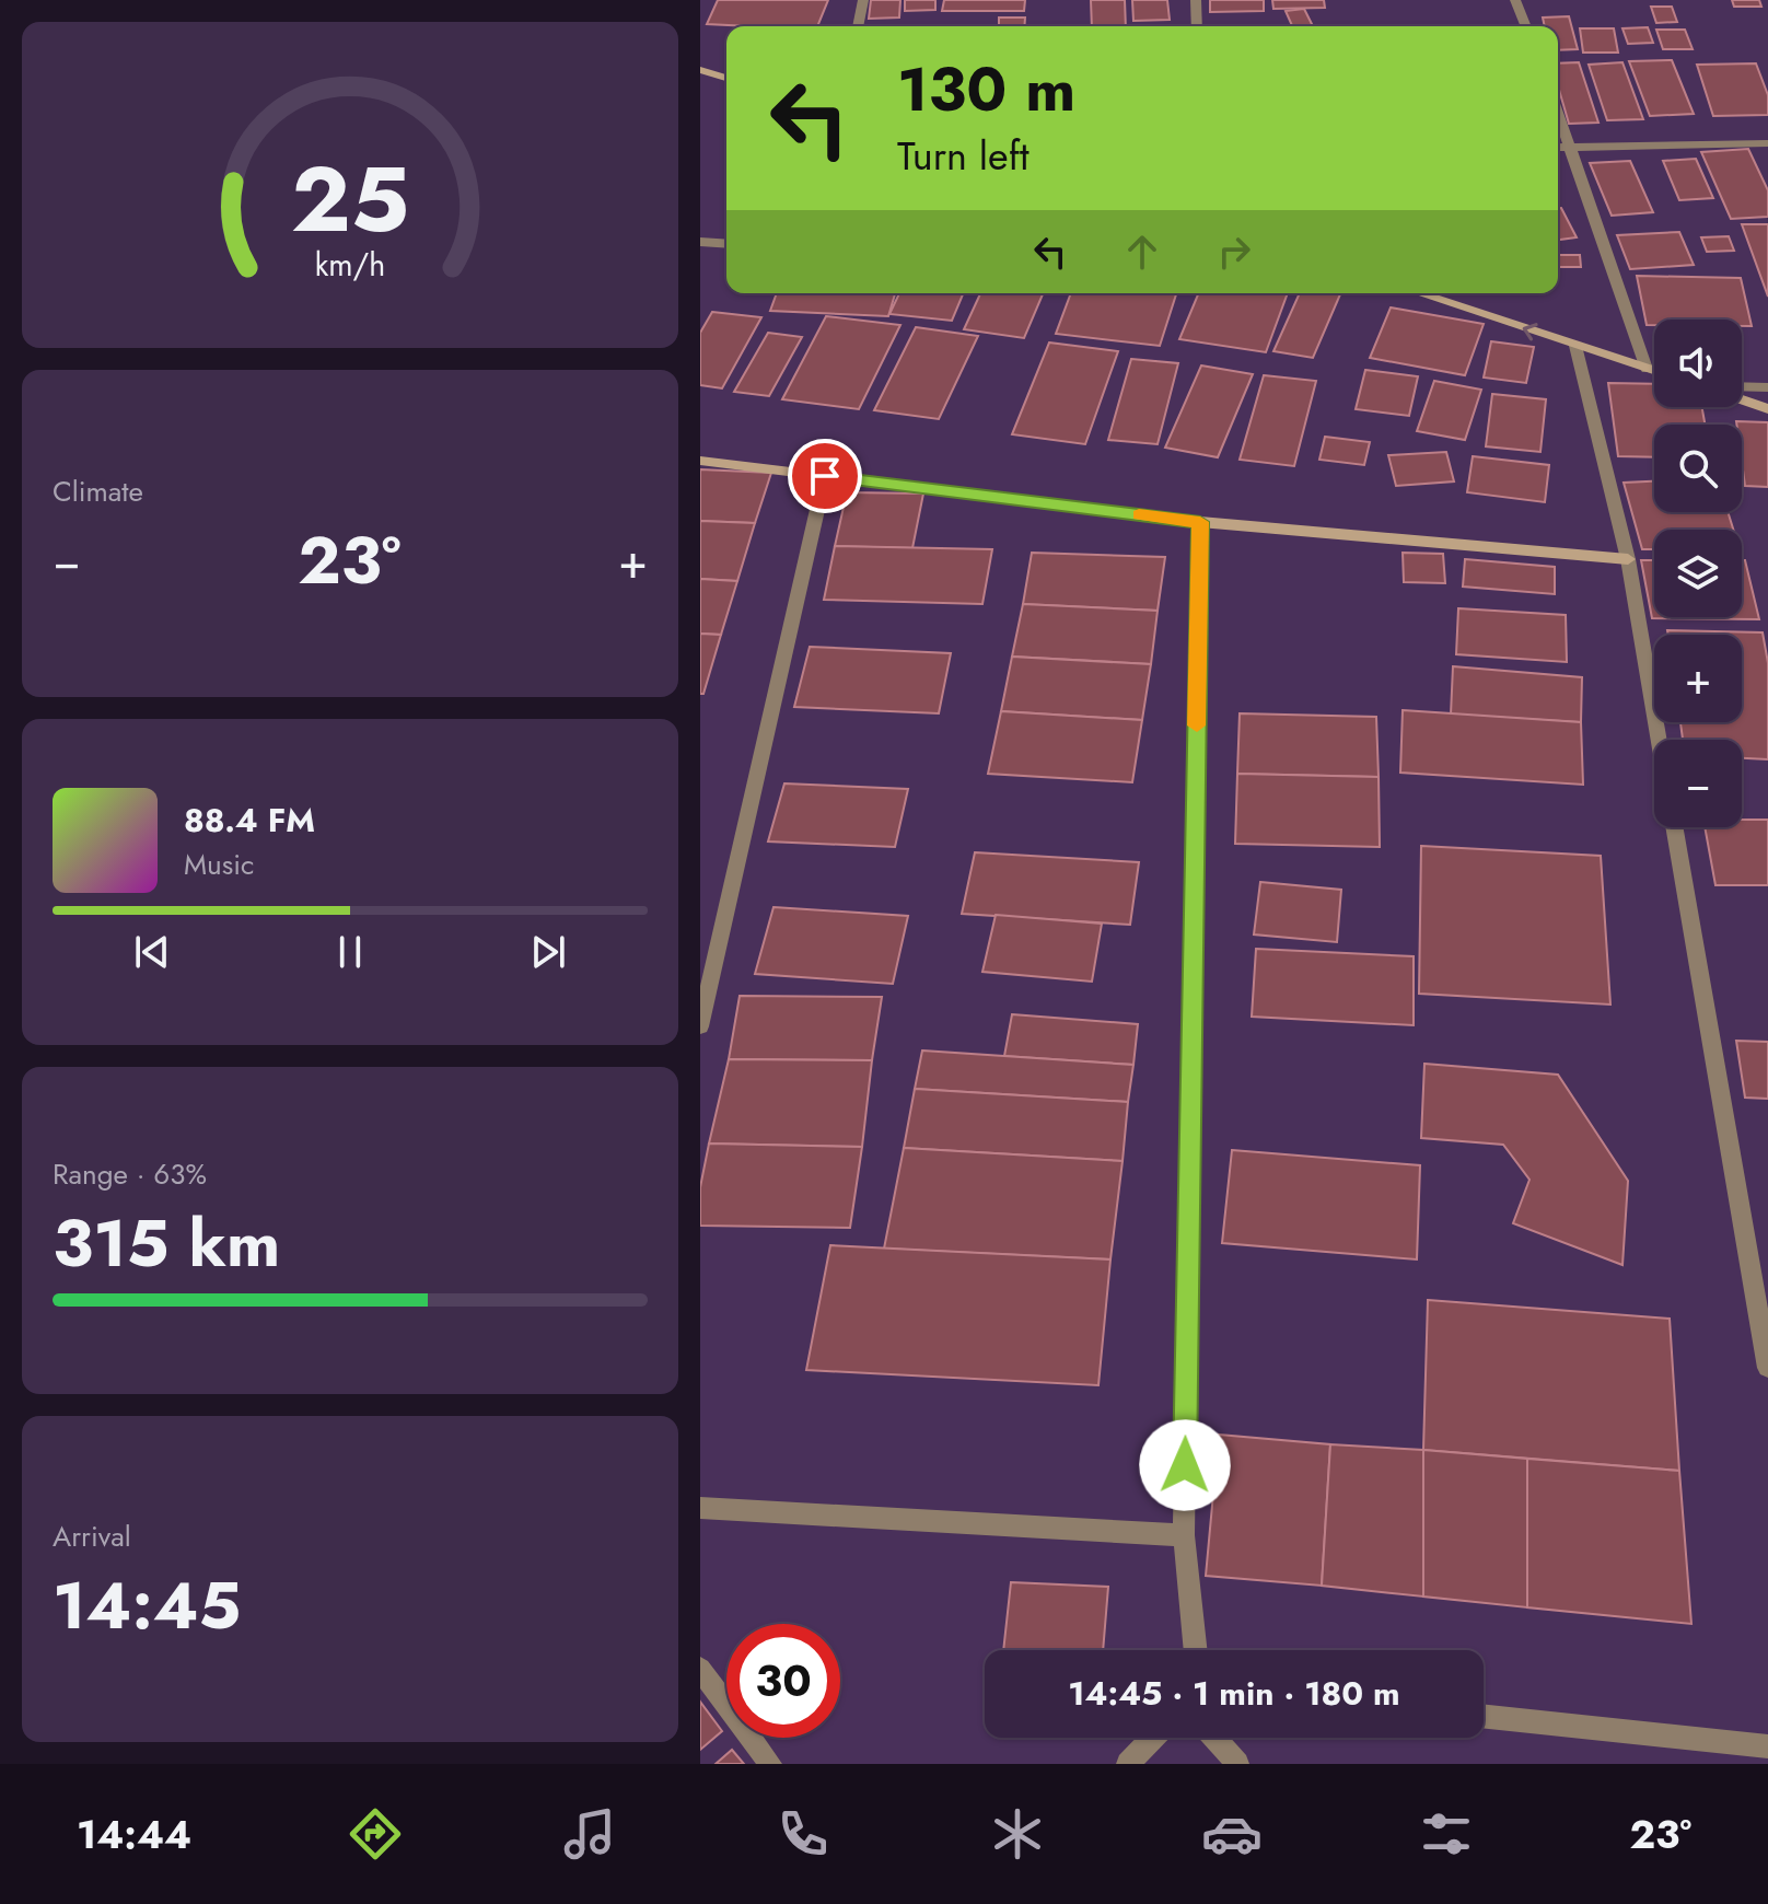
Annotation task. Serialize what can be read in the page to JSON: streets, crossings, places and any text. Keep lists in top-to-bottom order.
{
  "page": {
    "turn": ["130 m", "Turn left"],
    "map_buttons": ["+", "−"],
    "tile": [
      "Climate",
      ["Range · 63%", "315 km"],
      ["Arrival", "14:45"]
    ],
    "heat": ["−", "23°", "+"],
    "song": ["88.4 FM", "Music"],
    "limit": "30",
    "trip": "14:45 · 1 min · 180 m",
    "tabs": ["14:44", "23°"],
    "gauge": ["25", "km/h"]
  }
}
